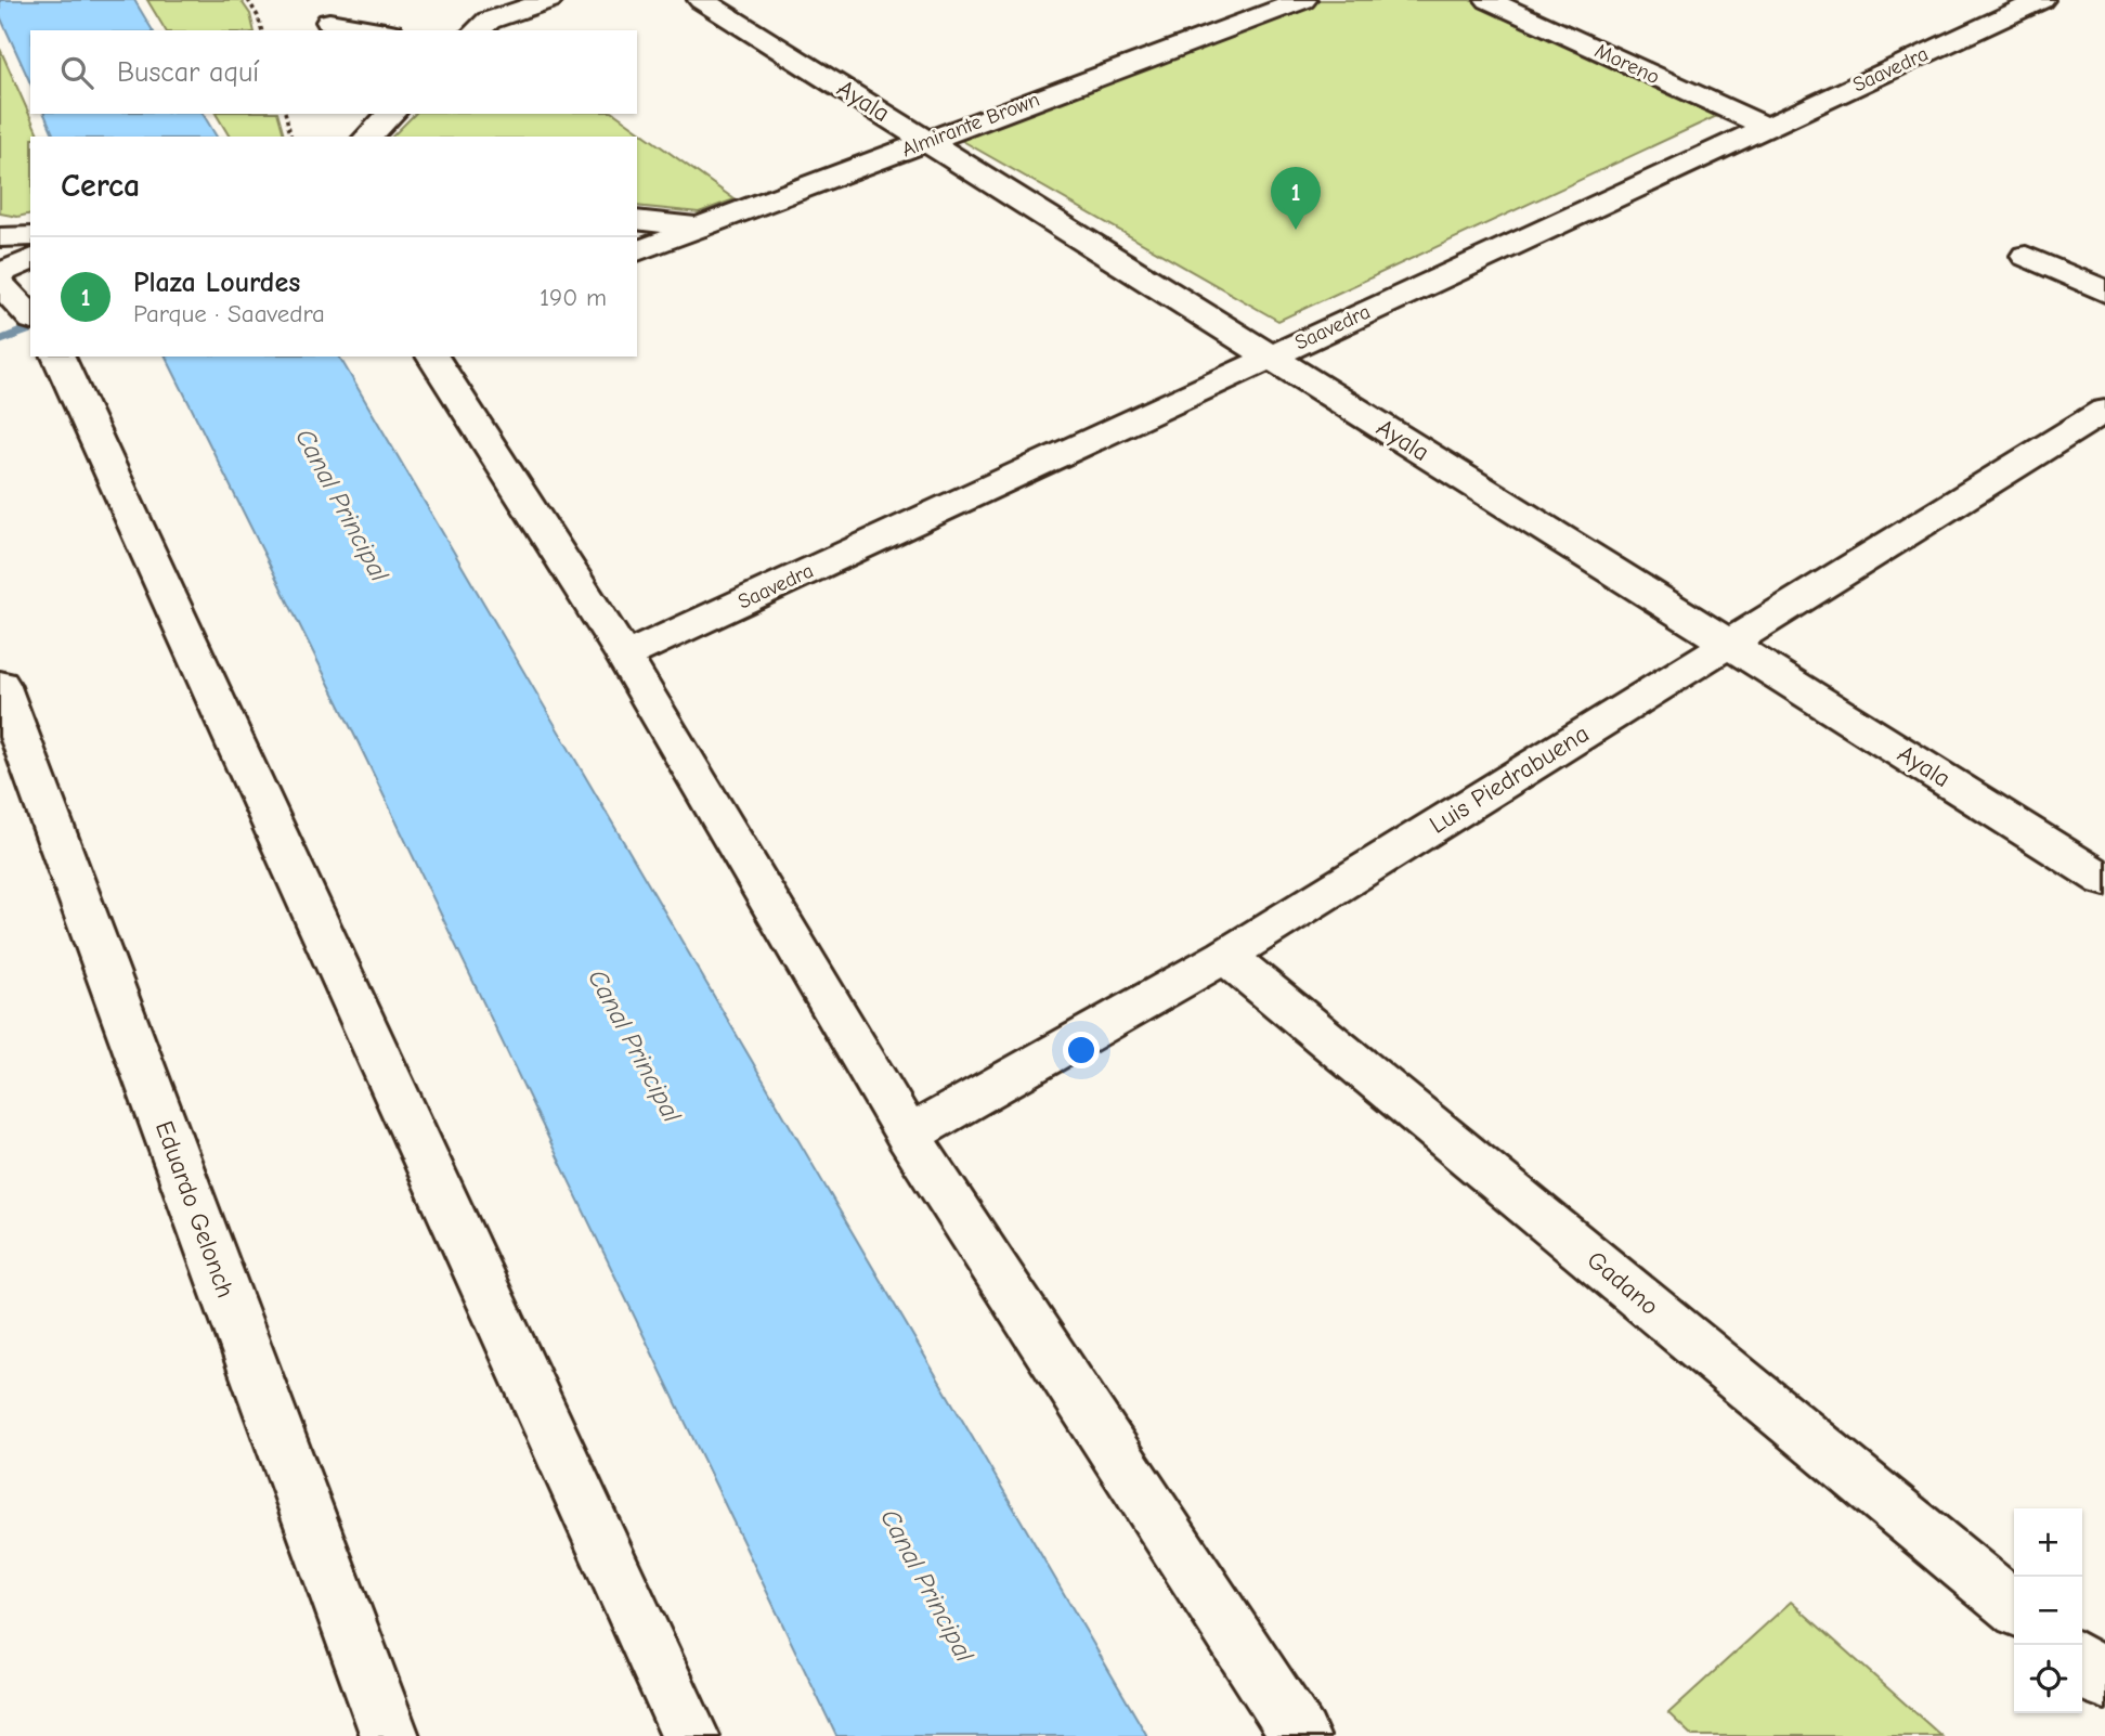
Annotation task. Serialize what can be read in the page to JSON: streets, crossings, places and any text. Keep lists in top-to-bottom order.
{
  "streets": {
    "street": [
      "Moreno",
      "Saavedra",
      "Ayala",
      "Almirante Brown",
      "Luis Piedrabuena",
      "Eduardo Gelonch",
      "Gadano"
    ]
  },
  "crossings": [
    ["Moreno", "Saavedra"],
    ["Saavedra", "Ayala"],
    ["Ayala", "Almirante Brown"],
    ["Ayala", "Luis Piedrabuena"],
    ["Luis Piedrabuena", "Gadano"]
  ],
  "water": ["Canal Principal"],
  "page": {
    "search": "Buscar aquí",
    "heading": "Cerca",
    "pins": "1",
    "list": [
      {
        "mark": "1",
        "name": "Plaza Lourdes",
        "note": "Parque · Saavedra",
        "value": "190 m"
      }
    ],
    "map_buttons": ["+", "−"]
  }
}
